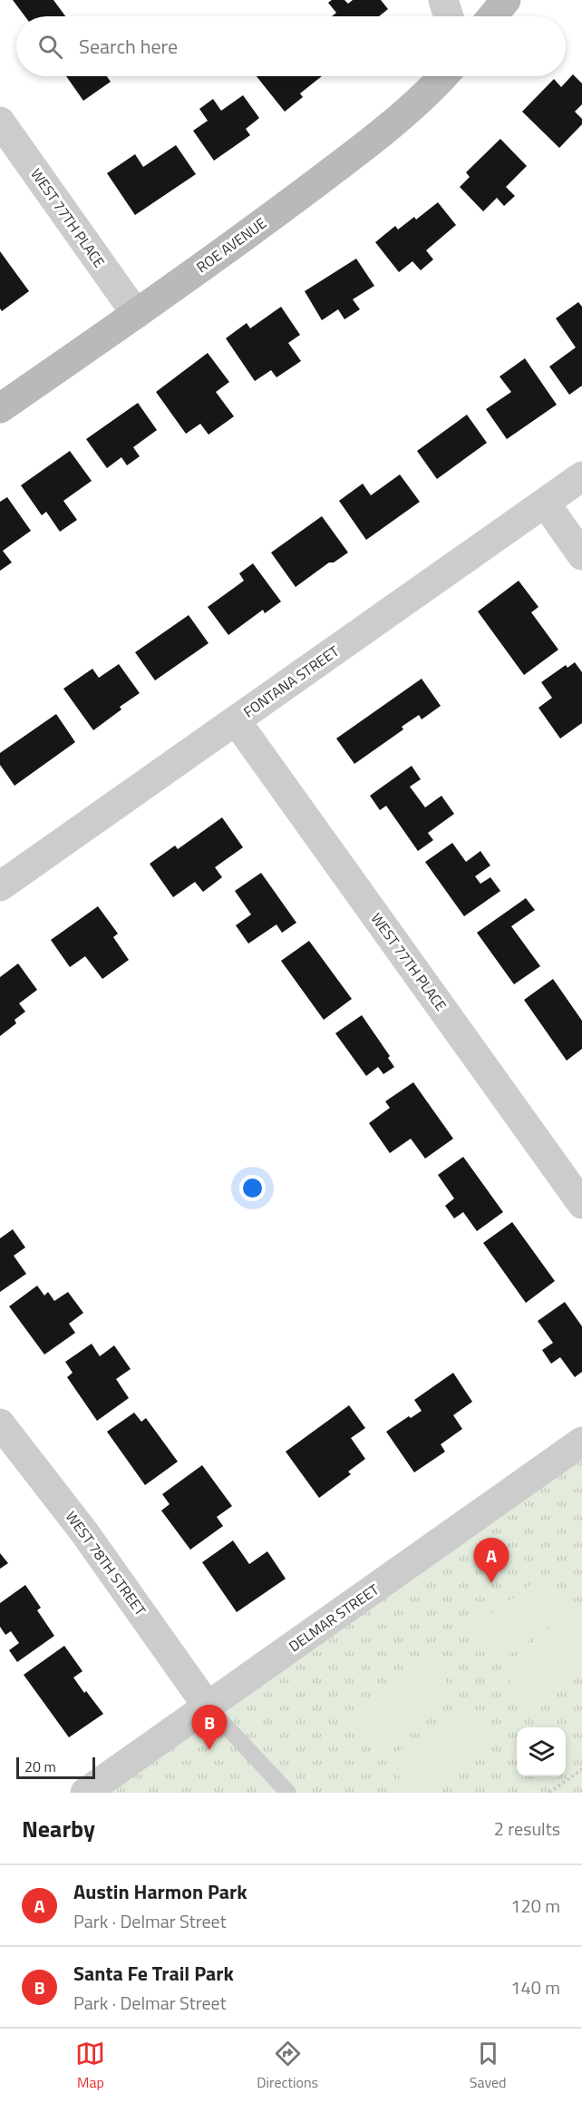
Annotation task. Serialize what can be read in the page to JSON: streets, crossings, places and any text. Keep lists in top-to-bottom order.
{
  "streets": {
    "main road": ["ROE AVENUE"],
    "street": [
      "WEST 77TH PLACE",
      "FONTANA STREET",
      "WEST 78TH STREET",
      "DELMAR STREET"
    ]
  },
  "crossings": [
    ["WEST 77TH PLACE", "ROE AVENUE"],
    ["WEST 77TH PLACE", "FONTANA STREET"],
    ["WEST 78TH STREET", "DELMAR STREET"]
  ],
  "scale_bar": "20 m",
  "page": {
    "search": "Search here",
    "pins": ["A", "B"],
    "scale": "20 m",
    "heading": ["Nearby", "2 results"],
    "list": [
      {
        "mark": "A",
        "name": "Austin Harmon Park",
        "note": "Park · Delmar Street",
        "value": "120 m"
      },
      {
        "mark": "B",
        "name": "Santa Fe Trail Park",
        "note": "Park · Delmar Street",
        "value": "140 m"
      }
    ],
    "nav": ["Map", "Directions", "Saved"]
  }
}
